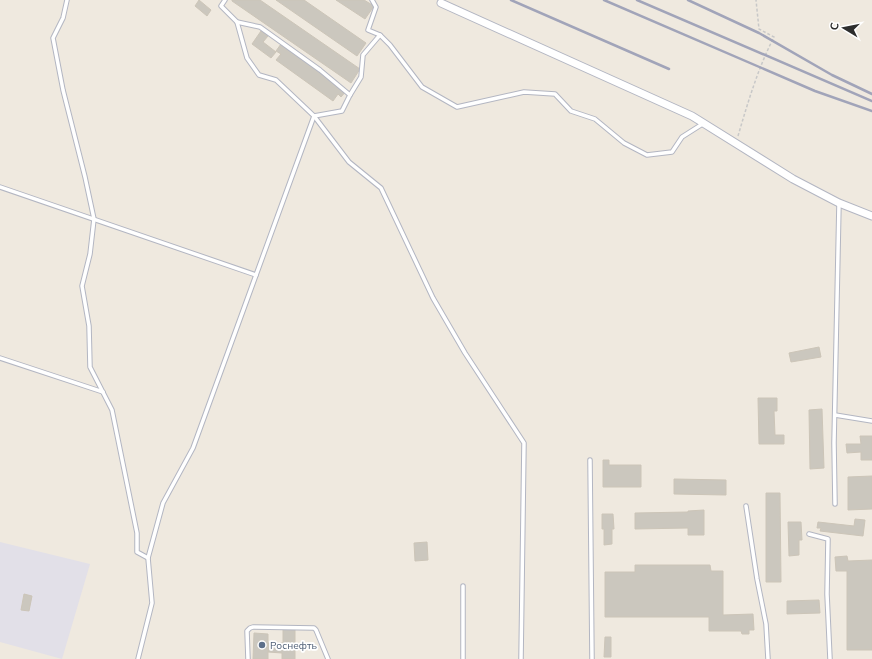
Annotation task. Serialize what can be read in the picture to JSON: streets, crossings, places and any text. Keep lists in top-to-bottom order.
{
  "places": ["Роснефть"],
  "north": "left"
}
